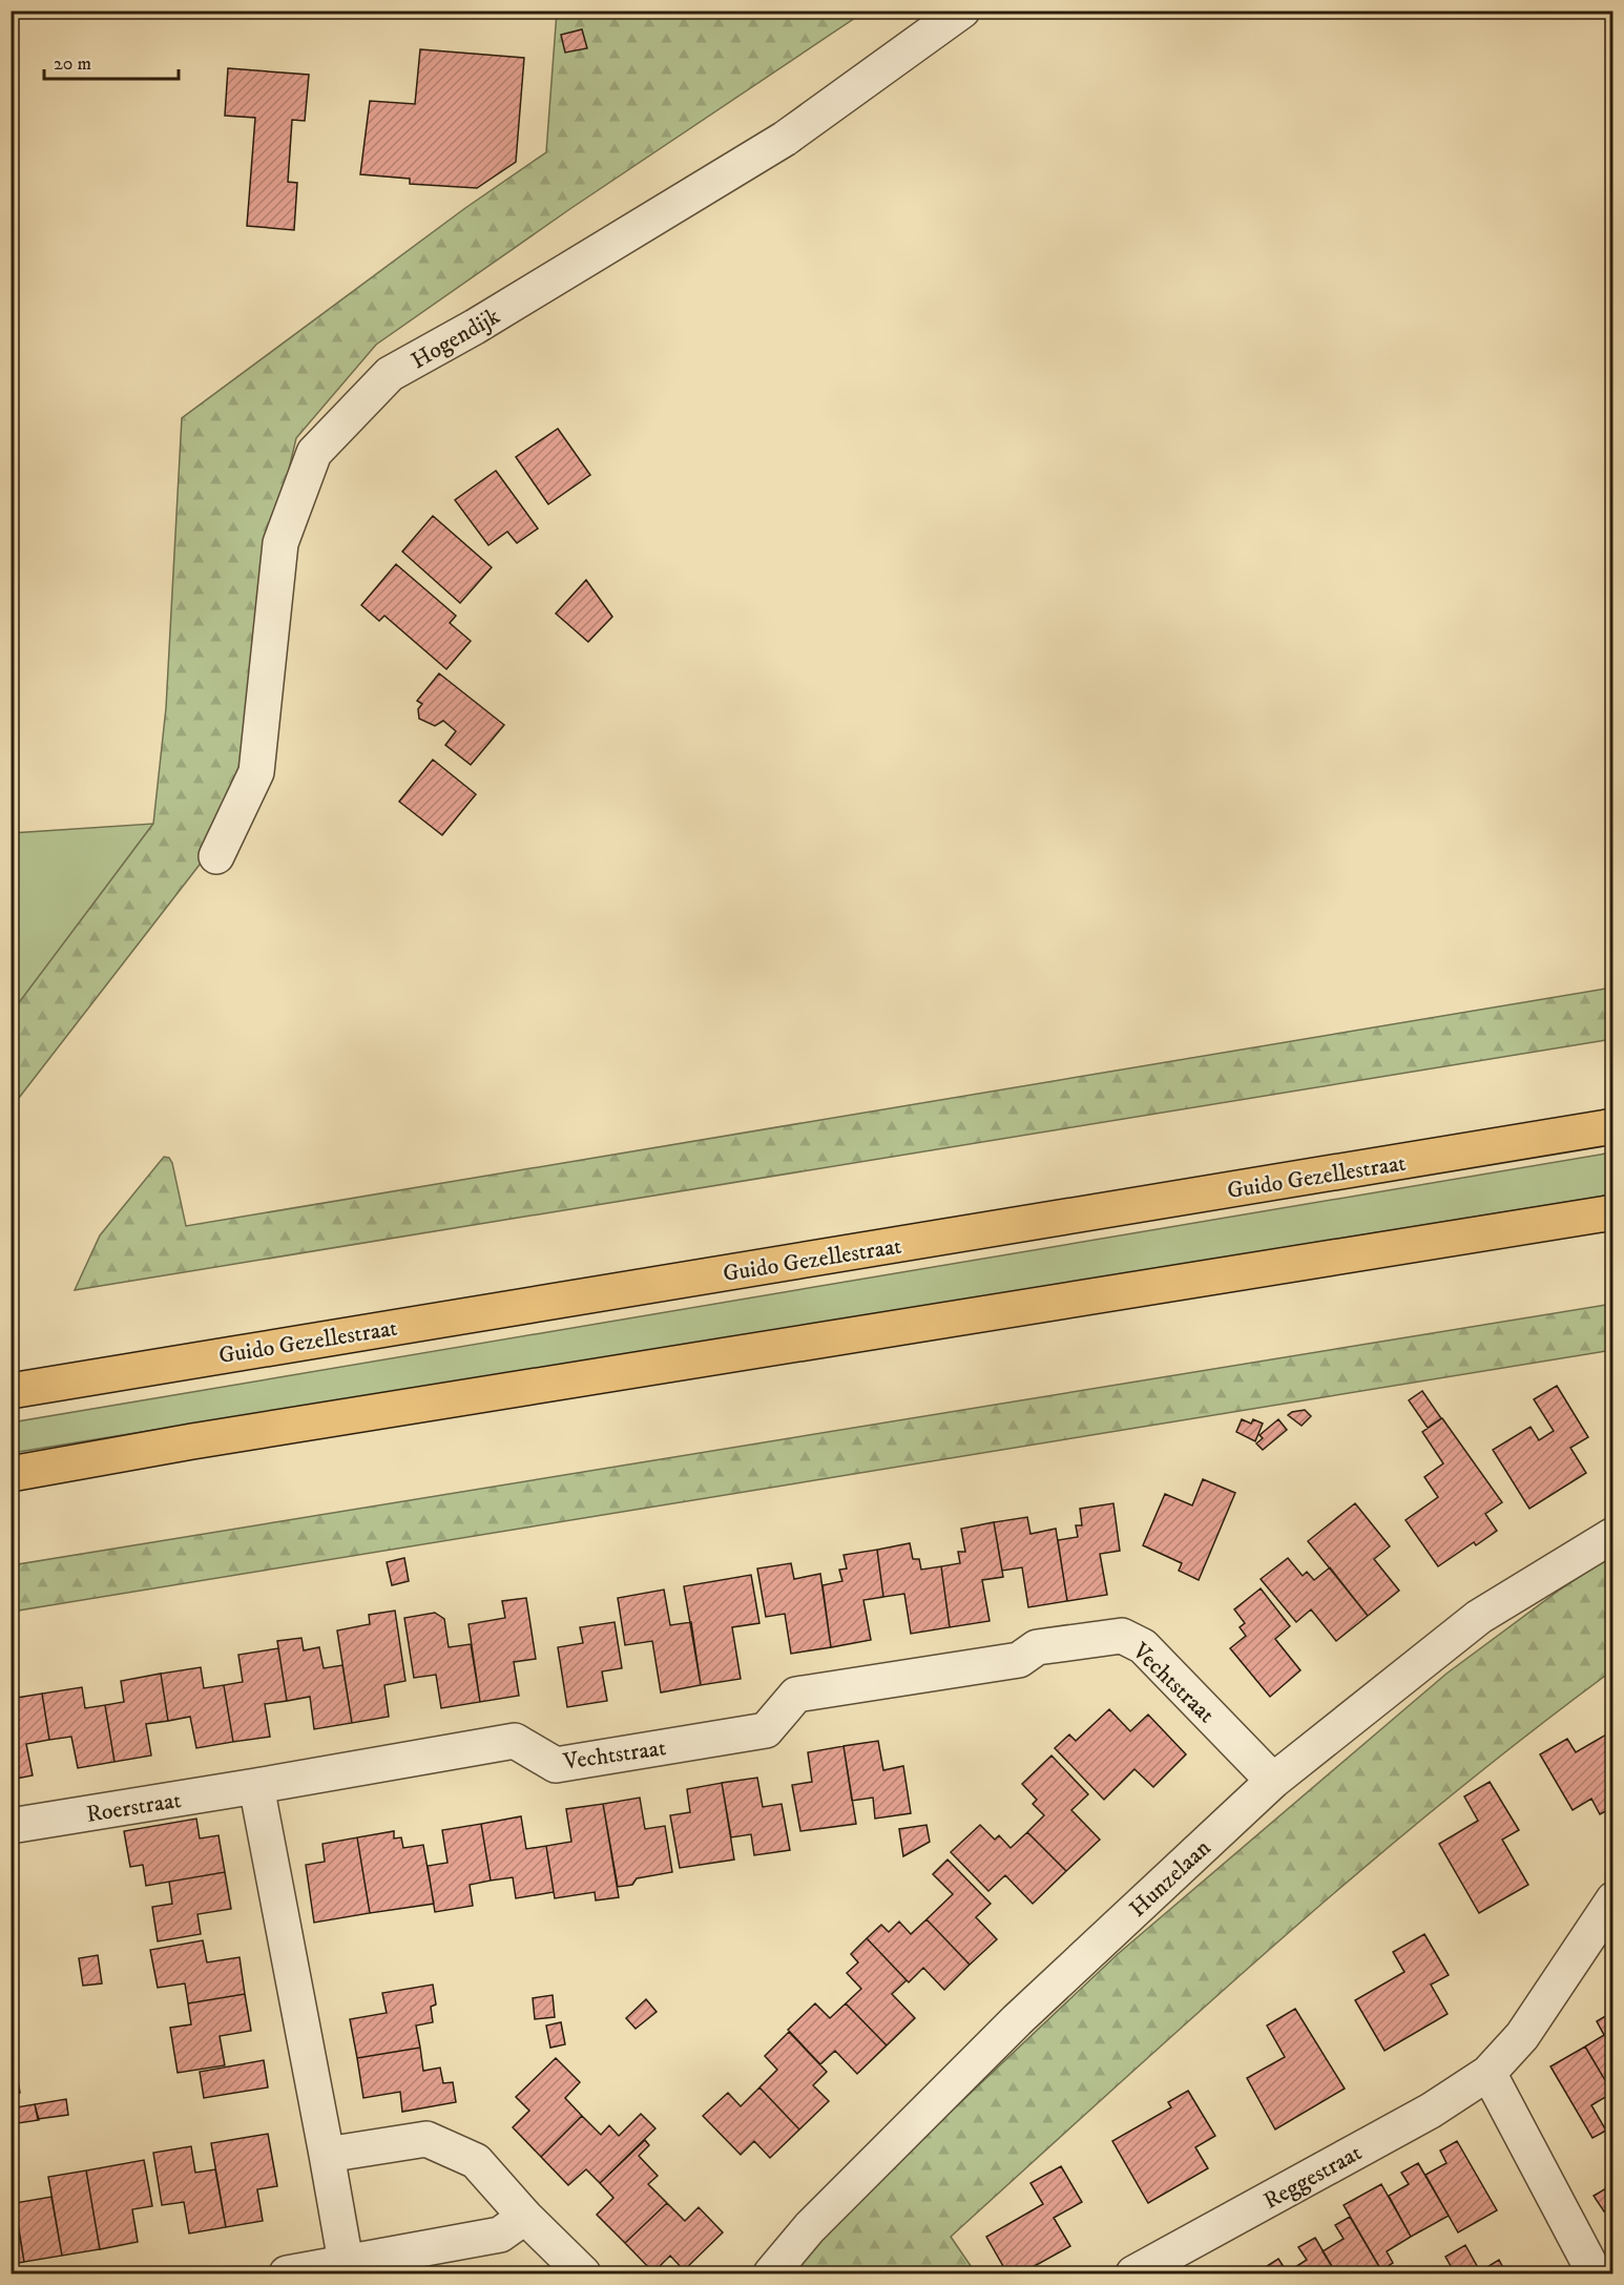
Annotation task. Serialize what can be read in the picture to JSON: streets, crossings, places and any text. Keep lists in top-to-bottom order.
{
  "streets": {
    "main road": ["Guido Gezellestraat"],
    "street": [
      "Hogendijk",
      "Vechtstraat",
      "Roerstraat",
      "Hunzelaan",
      "Reggestraat"
    ]
  },
  "crossings": [
    ["Vechtstraat", "Roerstraat"],
    ["Vechtstraat", "Hunzelaan"]
  ],
  "scale_bar": "20 m"
}
